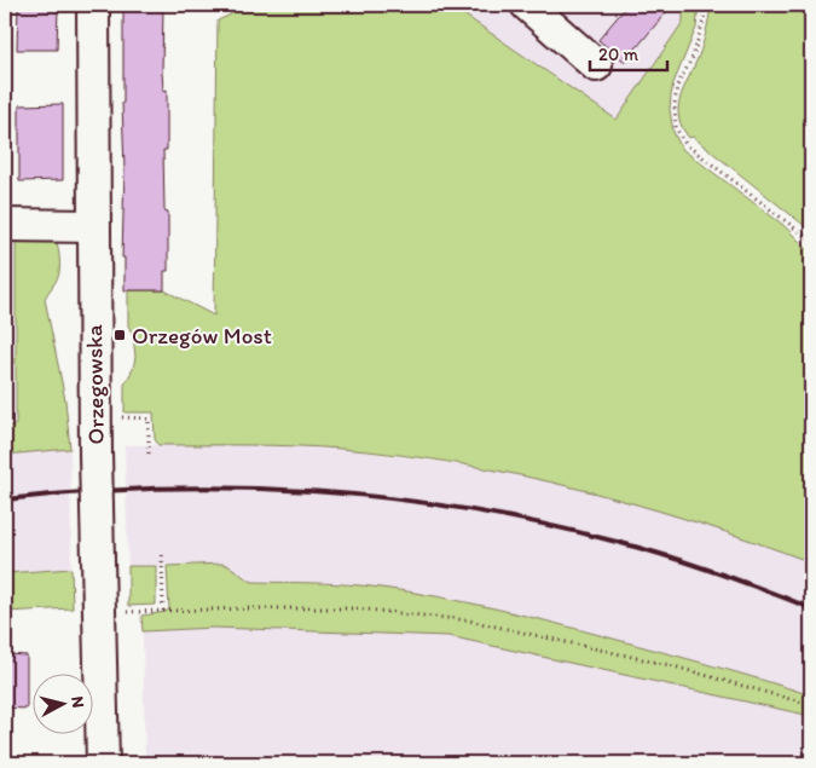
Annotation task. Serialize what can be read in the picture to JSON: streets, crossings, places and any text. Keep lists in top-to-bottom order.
{
  "streets": {
    "street": ["Orzegowska"]
  },
  "places": {
    "transit": ["Orzegów Most"]
  },
  "scale_bar": "20 m",
  "north": "right"
}
